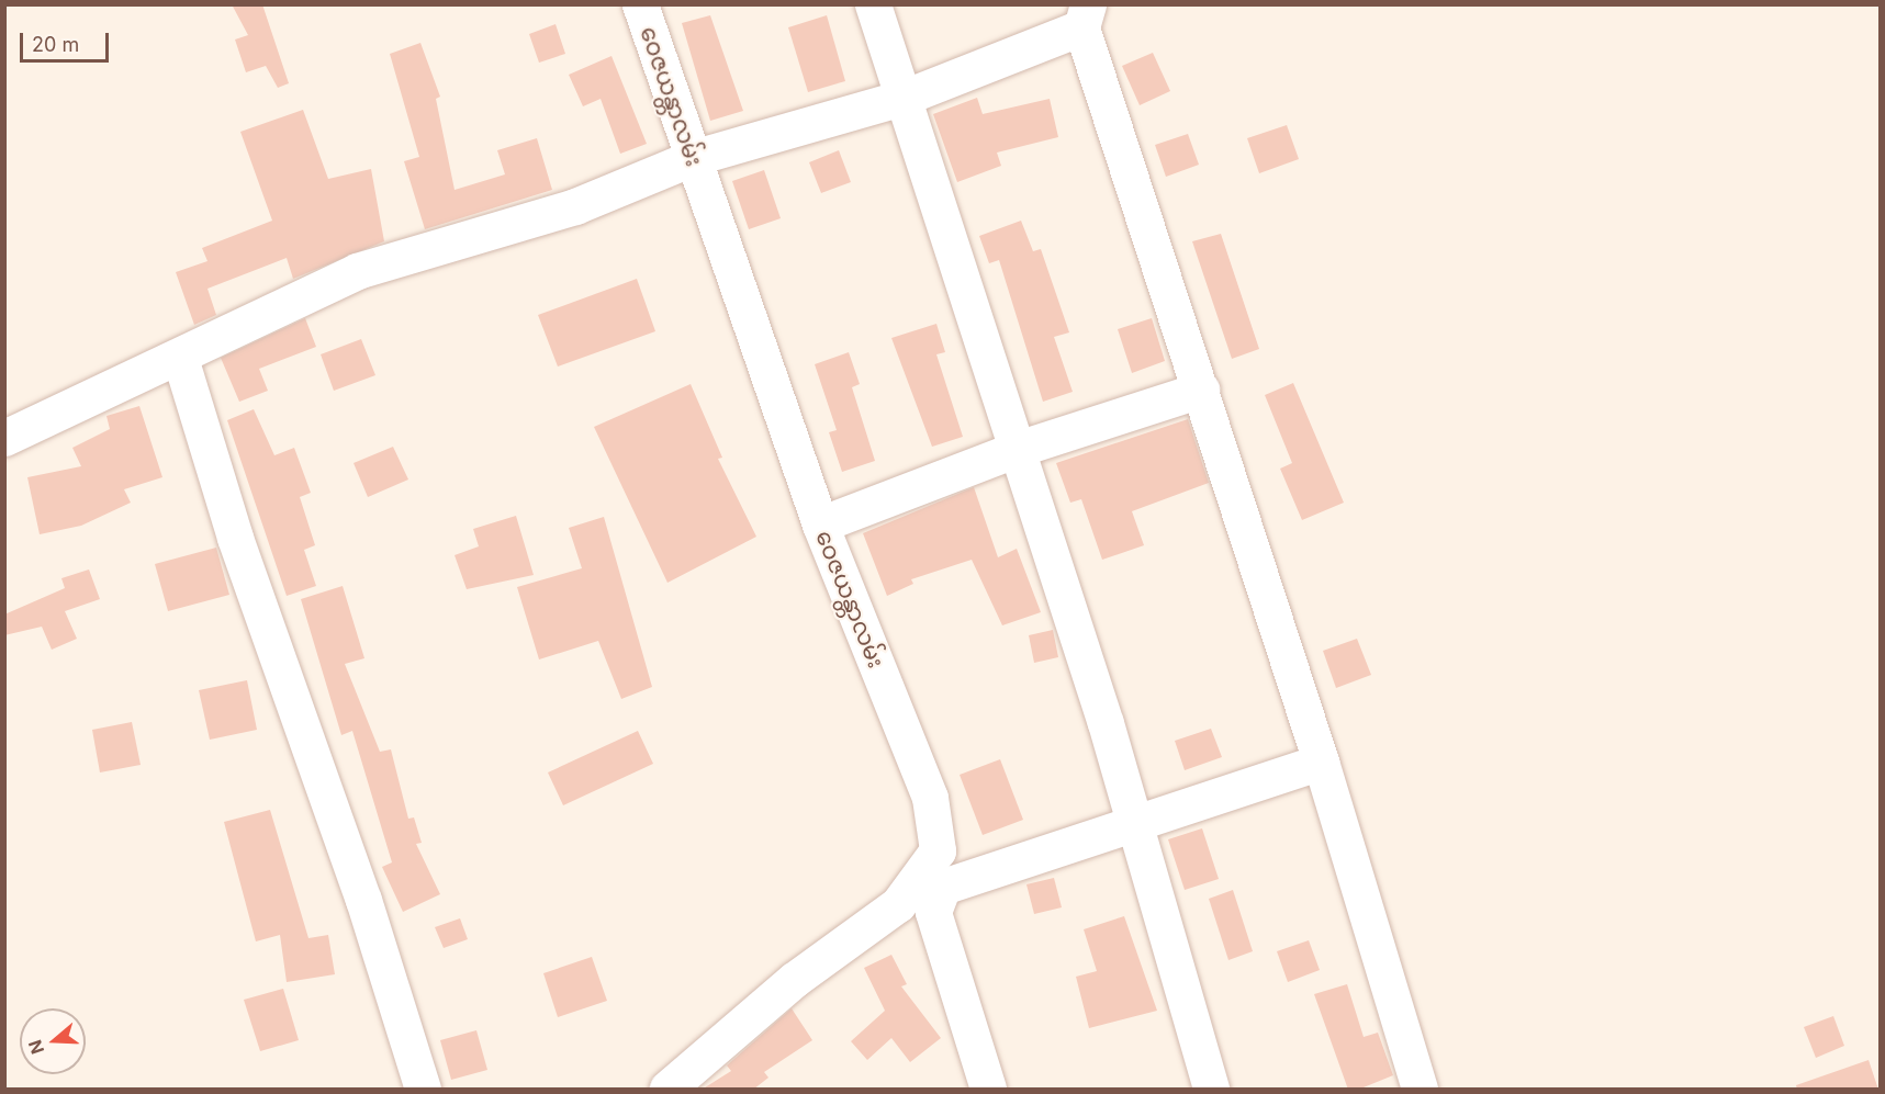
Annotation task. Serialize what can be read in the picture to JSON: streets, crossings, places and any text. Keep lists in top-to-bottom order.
{
  "streets": {
    "street": ["ဝေဇယန္တာလမ်း"]
  },
  "scale_bar": "20 m",
  "north": "left"
}
